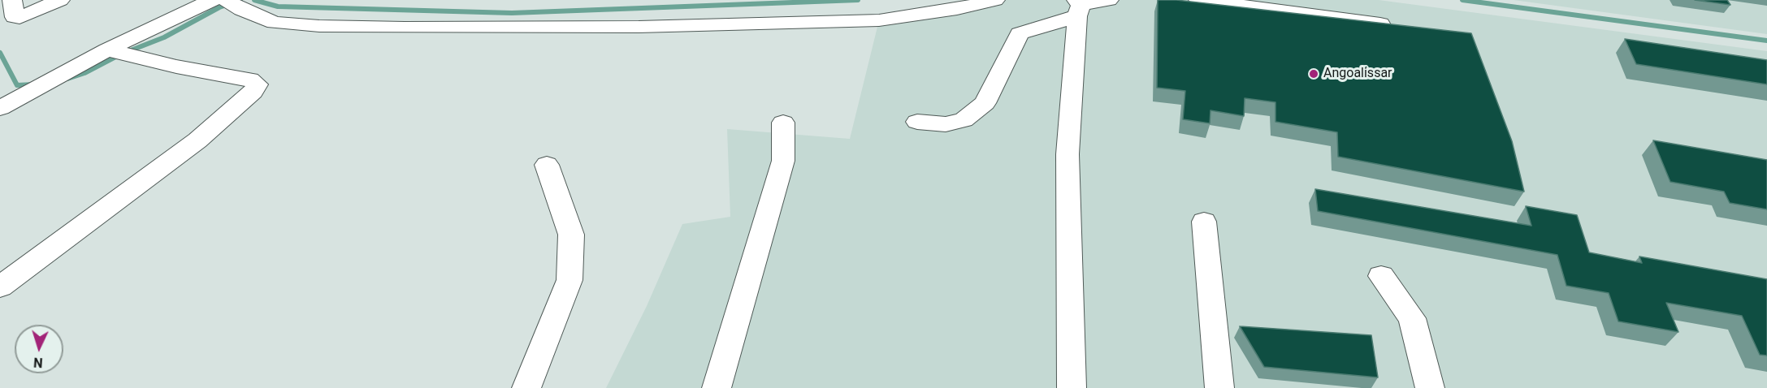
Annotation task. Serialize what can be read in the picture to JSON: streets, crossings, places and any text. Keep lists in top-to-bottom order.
{
  "places": ["Angoalissar"],
  "north": "bottom"
}
